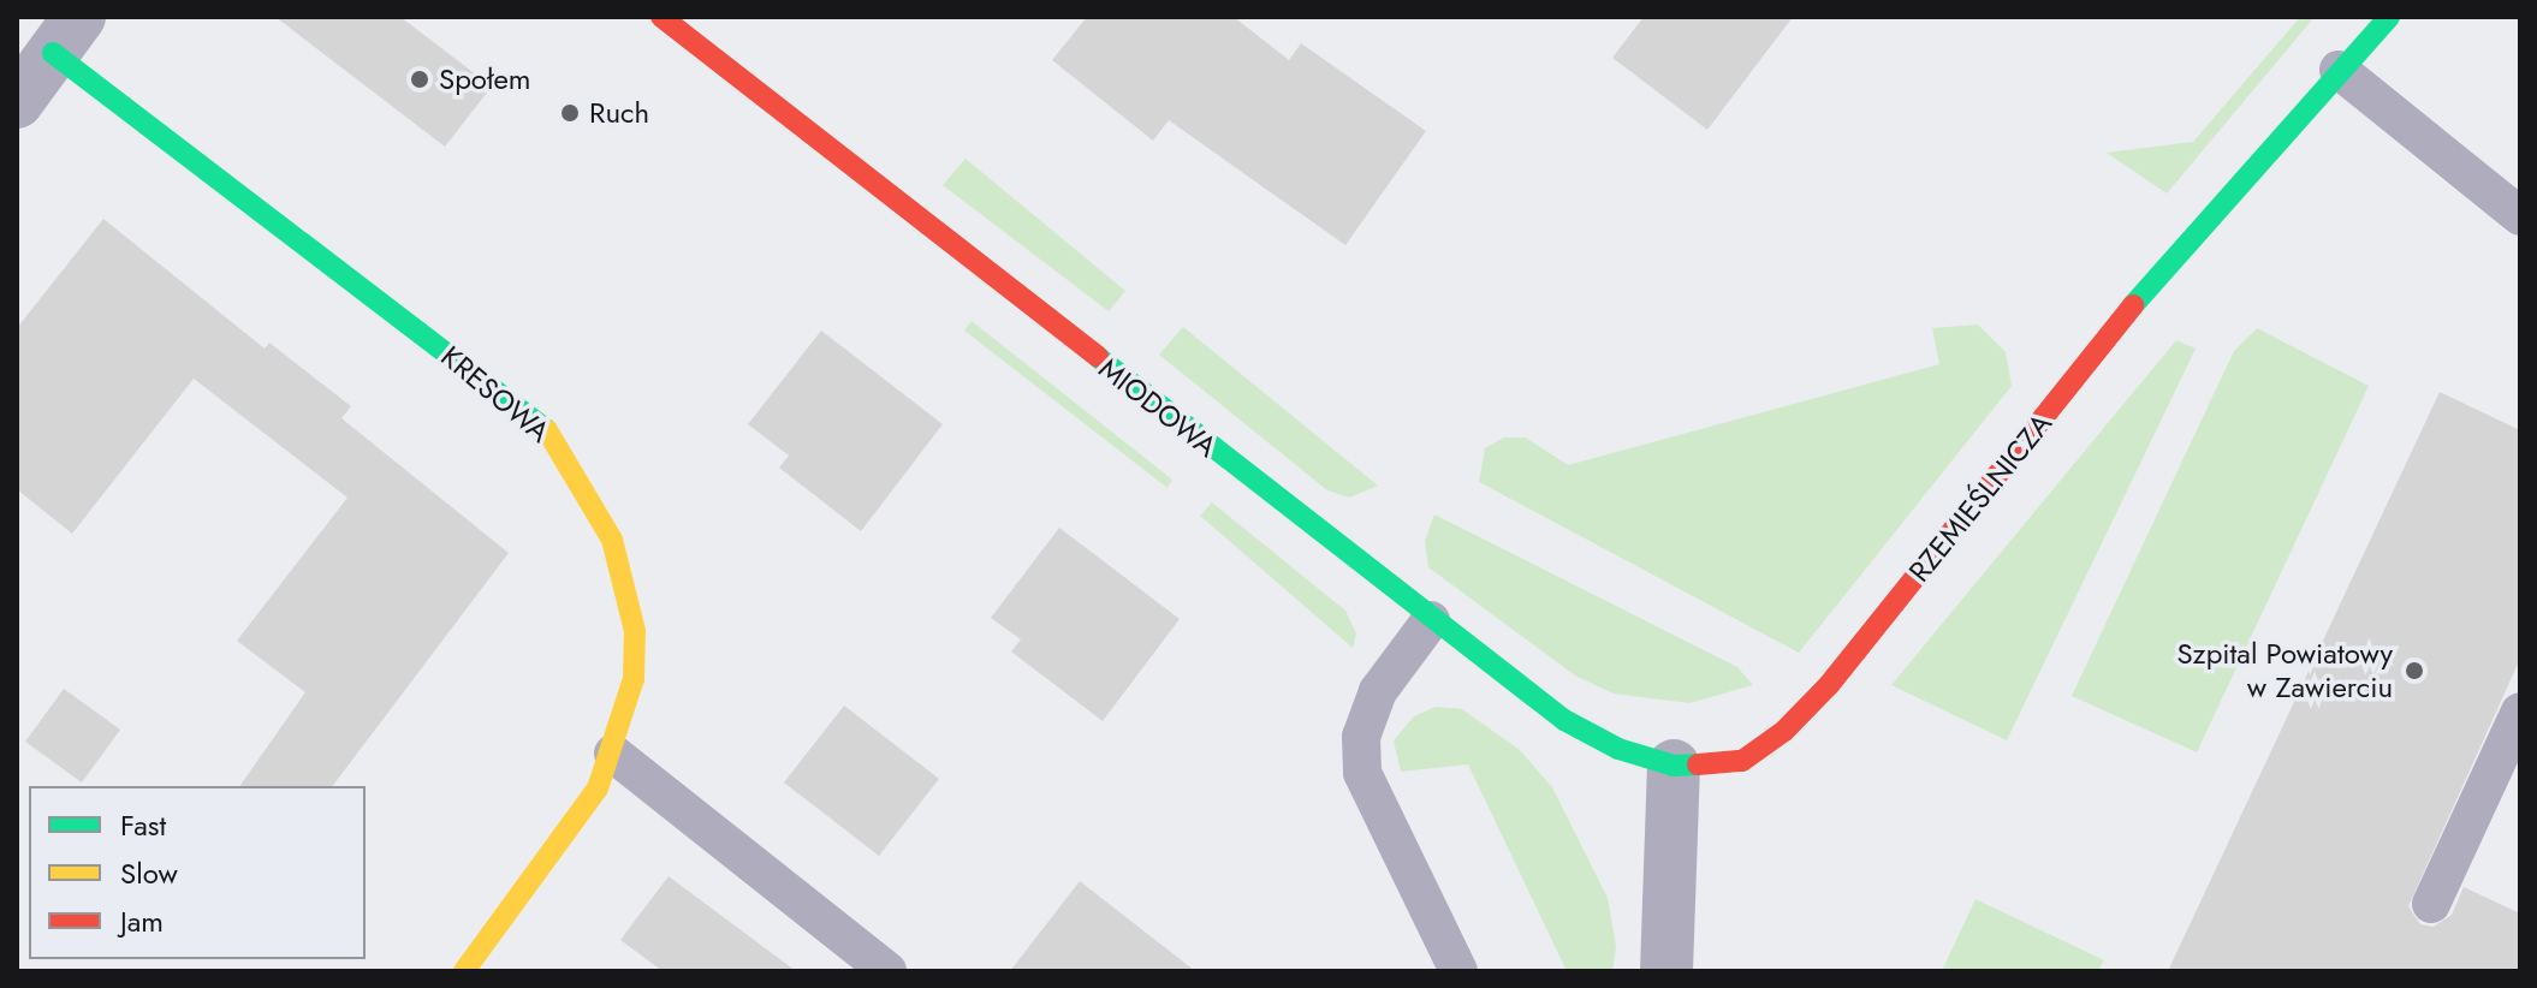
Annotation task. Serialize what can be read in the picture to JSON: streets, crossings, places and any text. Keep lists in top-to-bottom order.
{
  "streets": {
    "street": ["KRESOWA", "MIODOWA", "RZEMIEŚLNICZA"]
  },
  "crossings": [
    ["MIODOWA", "RZEMIEŚLNICZA"]
  ],
  "places": ["Społem", "Ruch", "Szpital Powiatowy w Zawierciu"],
  "legend": ["Fast", "Slow", "Jam"]
}
